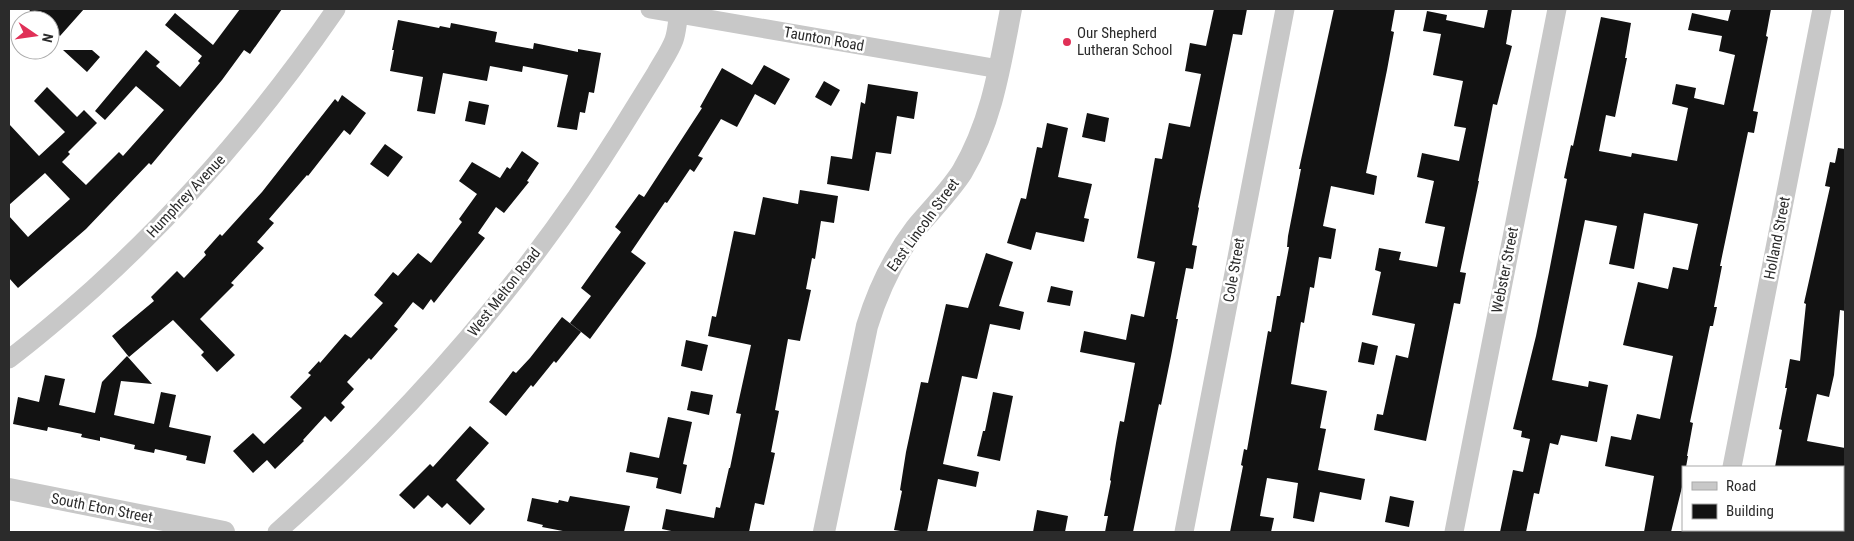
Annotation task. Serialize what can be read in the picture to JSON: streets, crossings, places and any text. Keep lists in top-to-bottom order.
{
  "streets": {
    "street": [
      "Taunton Road",
      "Humphrey Avenue",
      "East Lincoln Street",
      "Holland Street",
      "Cole Street",
      "Webster Street",
      "West Melton Road",
      "South Eton Street"
    ]
  },
  "crossings": [
    ["Taunton Road", "East Lincoln Street"],
    ["Taunton Road", "West Melton Road"]
  ],
  "places": ["Our Shepherd Lutheran School"],
  "legend": ["Road", "Building"],
  "north": "right"
}
